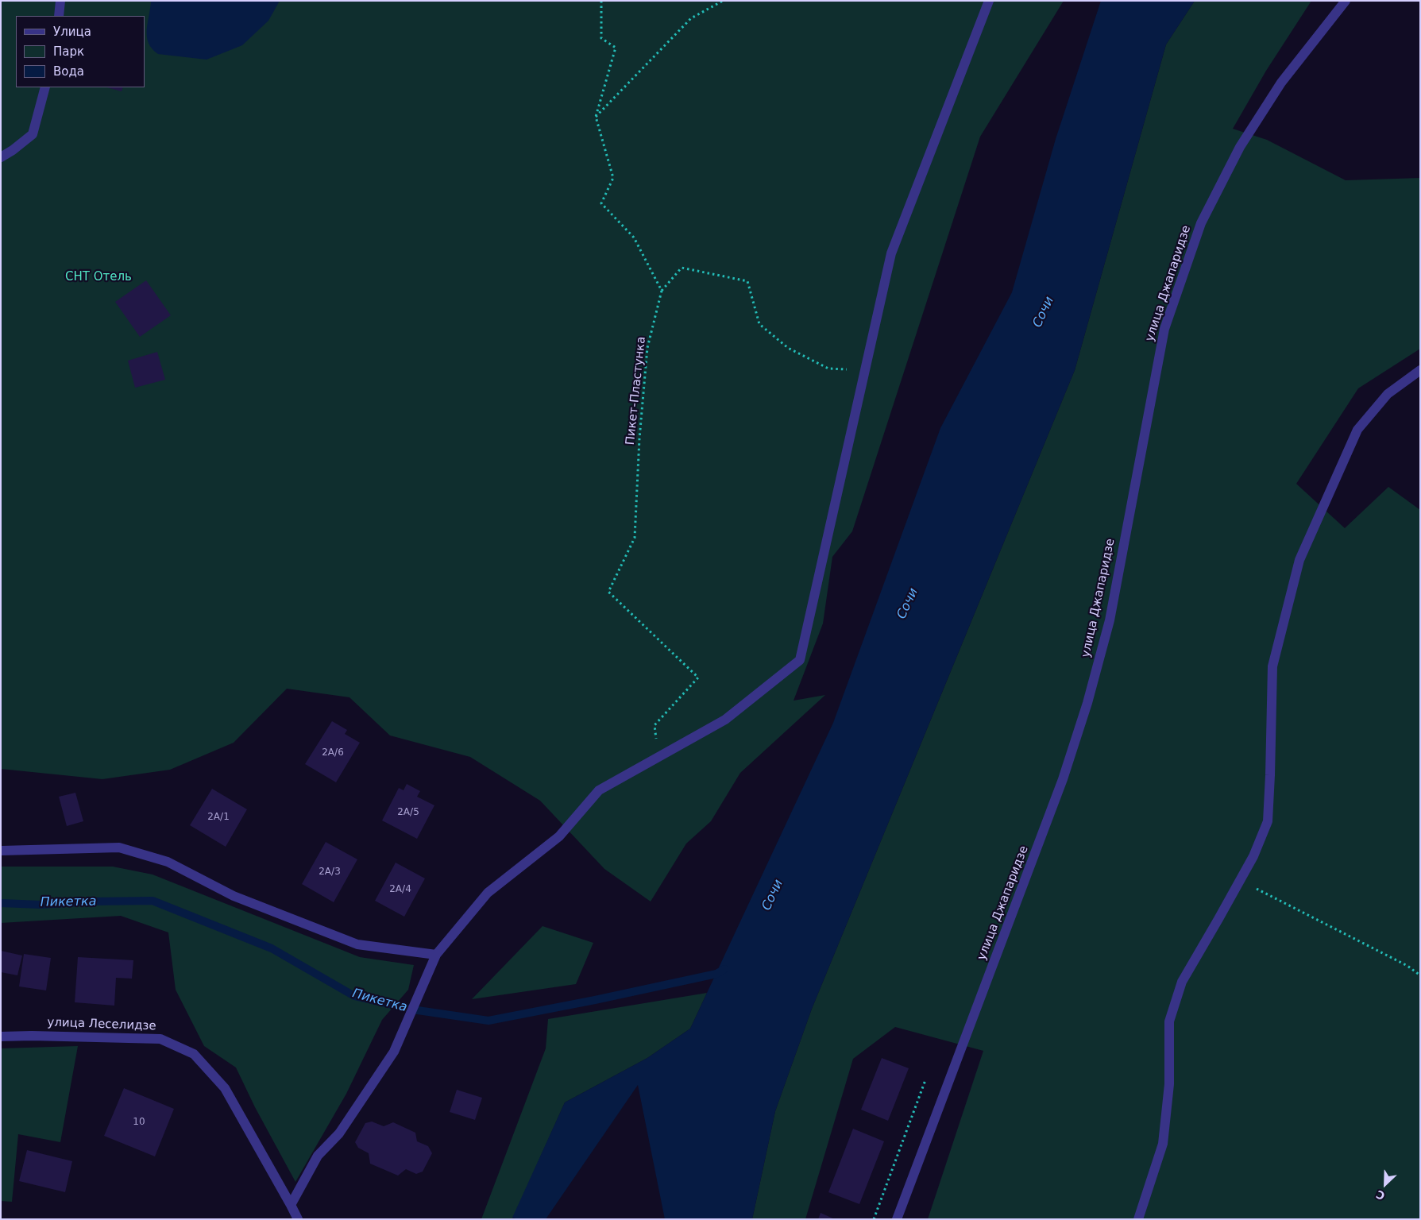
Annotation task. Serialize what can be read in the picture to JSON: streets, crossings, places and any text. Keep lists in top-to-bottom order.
{
  "streets": {
    "street": ["улица Джапаридзе", "улица Леселидзе"],
    "path": ["Пикет-Пластунка"]
  },
  "water": ["Сочи", "Пикетка"],
  "parks": ["СНТ Отель"],
  "house_numbers": [
    "2А/6",
    "2А/5",
    "2А/1",
    "2А/3",
    "2А/4",
    "10"
  ],
  "legend": ["Улица", "Парк", "Вода"],
  "north": "bottom left"
}
